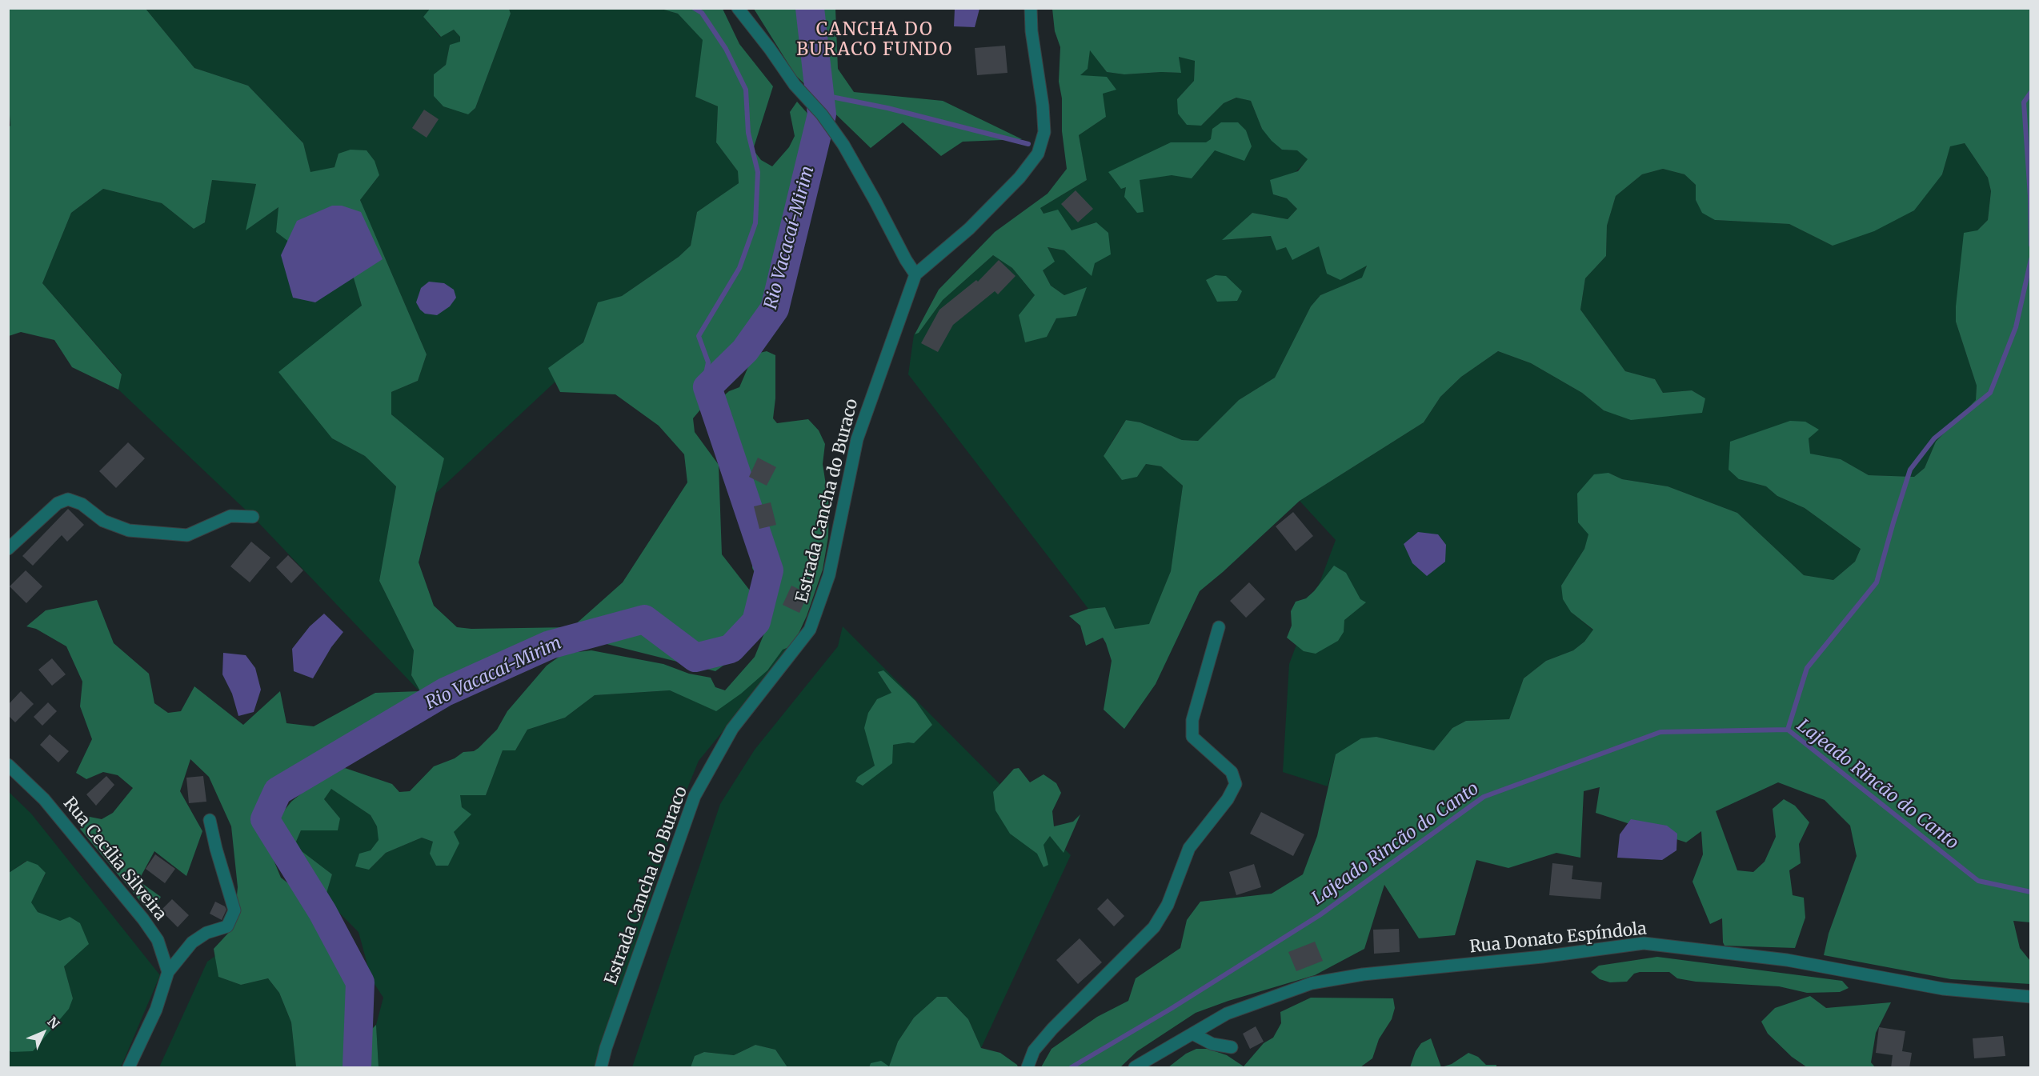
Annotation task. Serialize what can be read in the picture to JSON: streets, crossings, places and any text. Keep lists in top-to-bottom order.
{
  "streets": {
    "street": ["Estrada Cancha do Buraco", "Rua Cecília Silveira", "Rua Donato Espíndola"]
  },
  "districts": ["CANCHA DO BURACO FUNDO"],
  "water": ["Rio Vacacaí-Mirim", "Lajeado Rincão do Canto"],
  "north": "top right"
}
